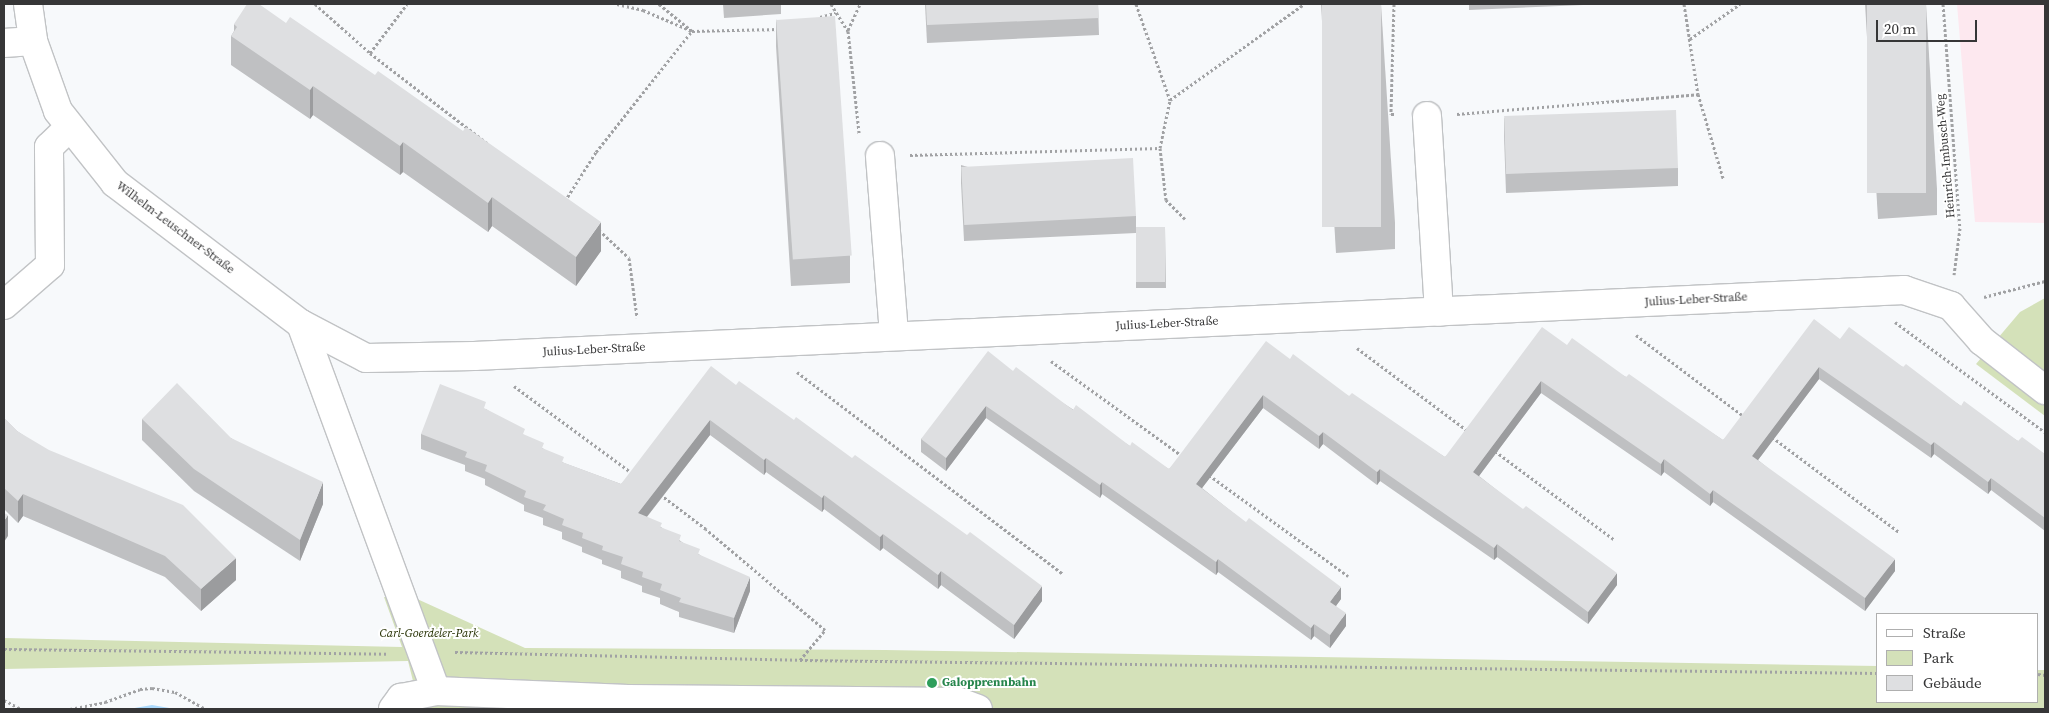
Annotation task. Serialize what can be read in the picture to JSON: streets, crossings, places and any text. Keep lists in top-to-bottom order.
{
  "streets": {
    "street": ["Wilhelm-Leuschner-Straße", "Julius-Leber-Straße"],
    "path": ["Heinrich-Imbusch-Weg"]
  },
  "crossings": [
    ["Heinrich-Imbusch-Weg", "Julius-Leber-Straße"],
    ["Wilhelm-Leuschner-Straße", "Julius-Leber-Straße"]
  ],
  "parks": ["Carl-Goerdeler-Park"],
  "places": ["Galopprennbahn"],
  "legend": ["Straße", "Park", "Gebäude"],
  "scale_bar": "20 m"
}
